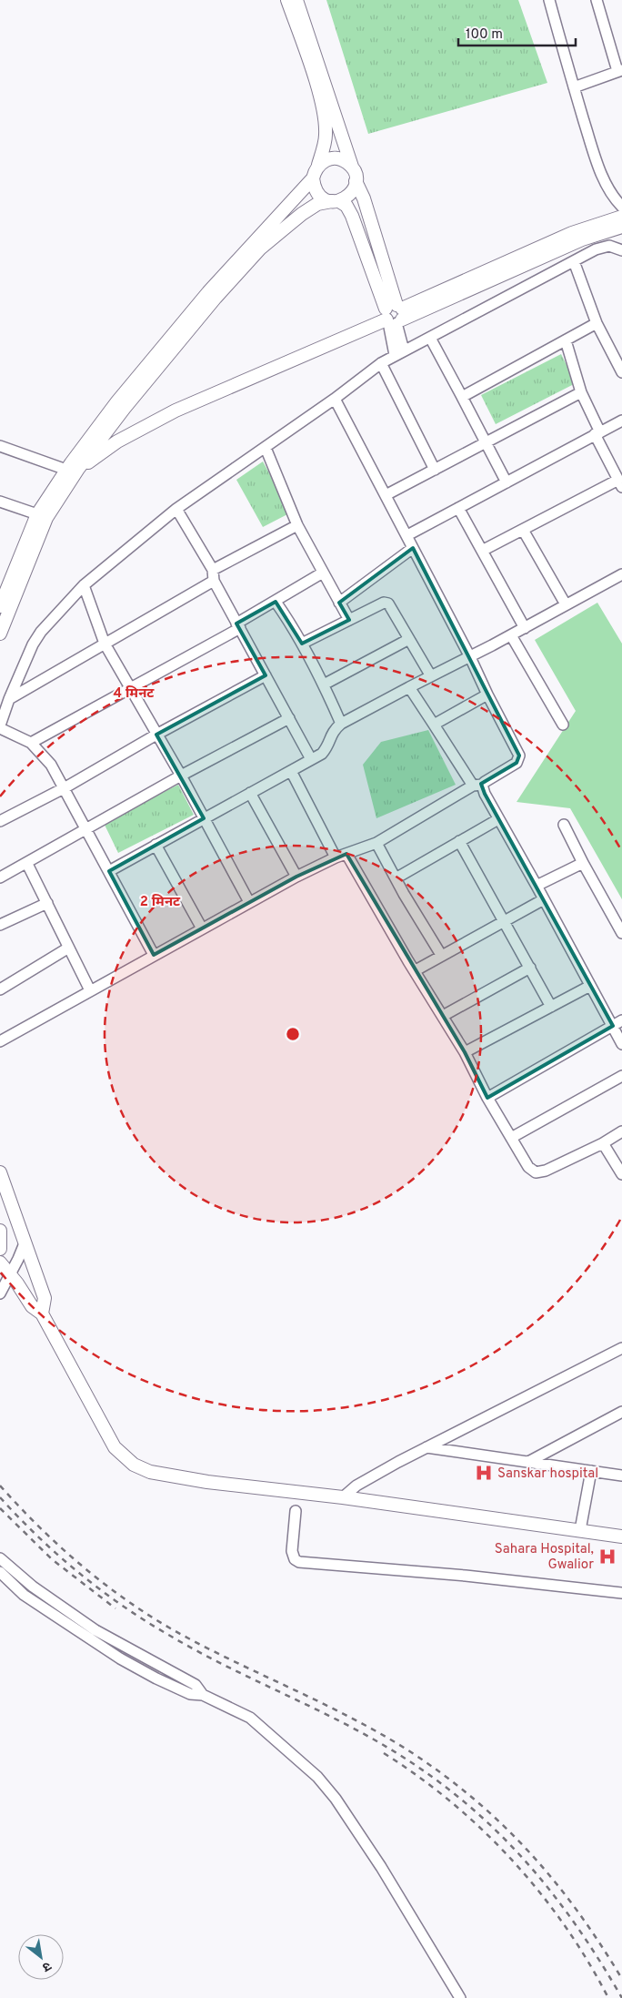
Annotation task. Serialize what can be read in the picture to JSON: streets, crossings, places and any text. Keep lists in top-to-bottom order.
{
  "places": {
    "hospital": ["Sanskar hospital", "Sahara Hospital, Gwalior"]
  },
  "scale_bar": "100 m",
  "north": "bottom right",
  "rings": ["4 मिनट", "2 मिनट"]
}
